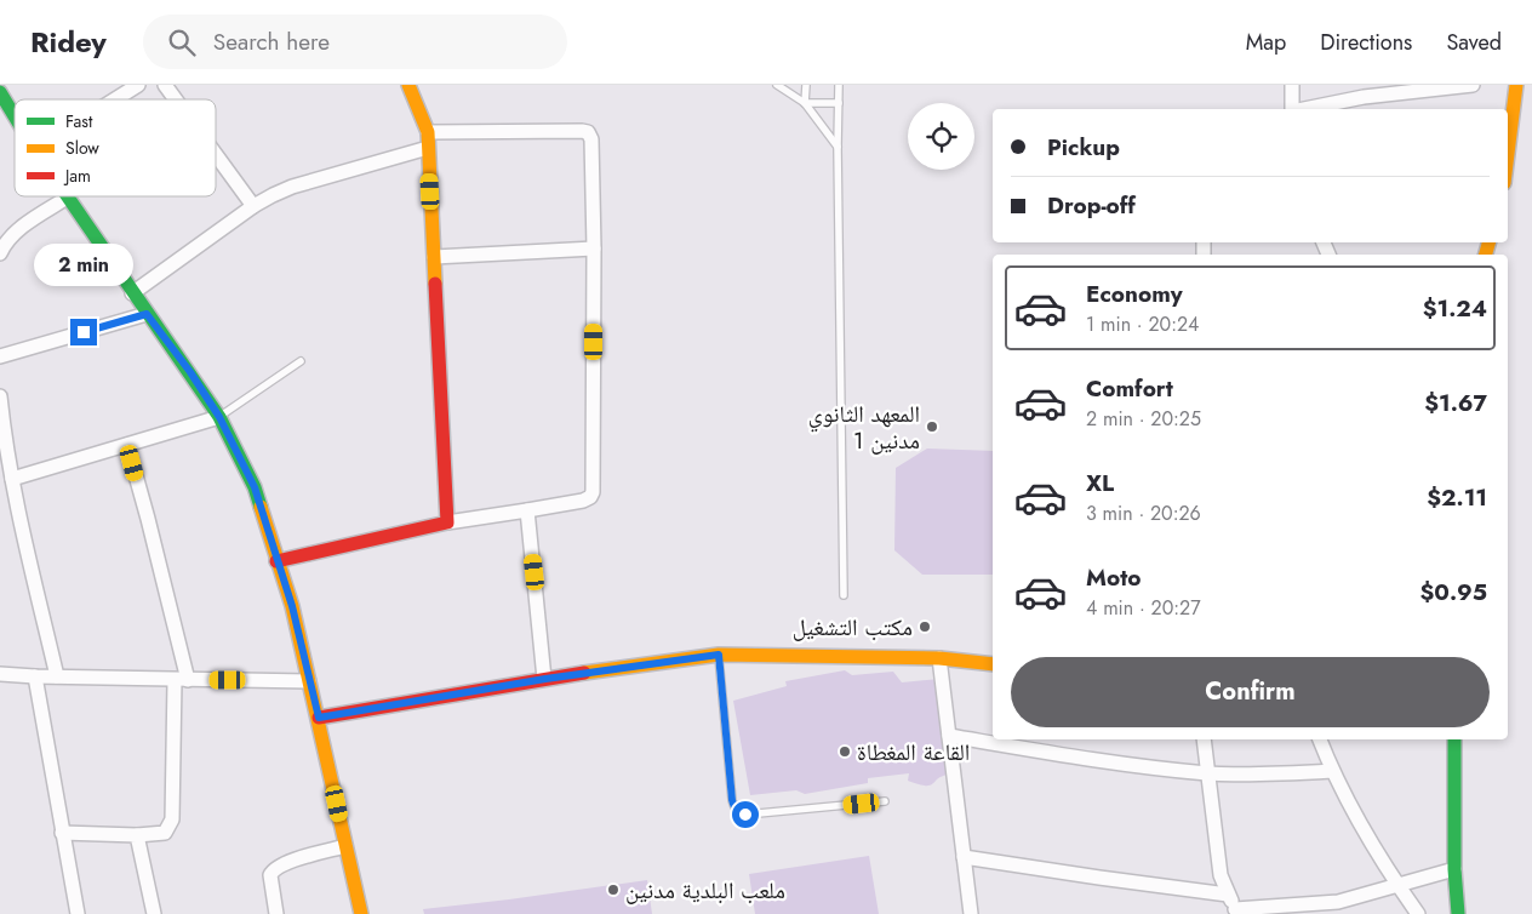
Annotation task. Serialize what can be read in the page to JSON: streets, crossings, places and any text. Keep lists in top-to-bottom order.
{
  "places": [
    "المعهد الثانوي مدنين 1",
    "مكتب التشغيل",
    "القاعة المغطاة",
    "ملعب البلدية مدنين"
  ],
  "legend": ["Fast", "Slow", "Jam"],
  "page": {
    "header": "Ridey",
    "search": "Search here",
    "nav": ["Map", "Directions", "Saved"],
    "banner": ["Pickup", "Drop-off"],
    "bubble": "2 min",
    "list": [
      {
        "name": "Economy",
        "note": "1 min · 20:24",
        "value": "$1.24"
      },
      {
        "name": "Comfort",
        "note": "2 min · 20:25",
        "value": "$1.67"
      },
      {
        "name": "XL",
        "note": "3 min · 20:26",
        "value": "$2.11"
      },
      {
        "name": "Moto",
        "note": "4 min · 20:27",
        "value": "$0.95"
      }
    ],
    "buttons": "Confirm"
  }
}
